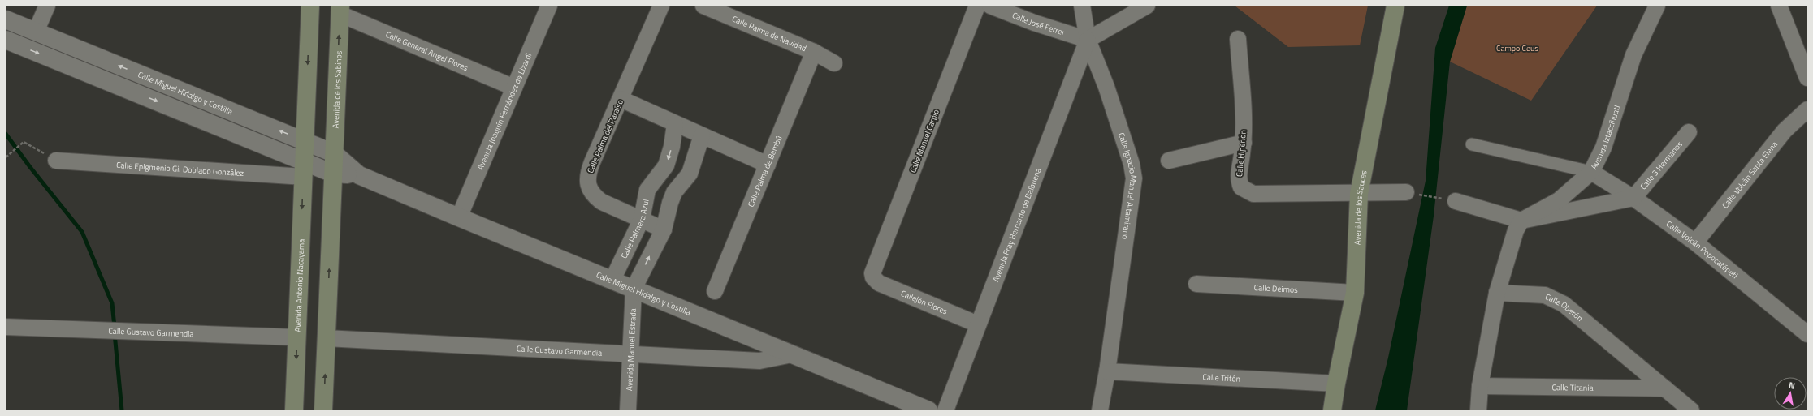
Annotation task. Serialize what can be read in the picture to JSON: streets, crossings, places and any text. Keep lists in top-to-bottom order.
{
  "streets": {
    "main road": ["Avenida de los Sabinos", "Avenida de los Sauces", "Avenida Antonio Nacayama"],
    "street": [
      "Calle José Ferrer",
      "Calle Palma de Navidad",
      "Calle General Ángel Flores",
      "Calle Miguel Hidalgo y Costilla",
      "Avenida Joaquín Fernández de Lizardi",
      "Calle Palma del Paraíso",
      "Avenida Iztaccíhuatl",
      "Calle Manuel Carpio",
      "Calle Hiperión",
      "Calle 3 Hermanos",
      "Calle Epigmenio Gil Doblado González",
      "Calle Palma de Bambú",
      "Calle Volcán Santa Elena",
      "Calle Ignacio Manuel Altamirano",
      "Avenida Fray Bernardo de Balbuena",
      "Calle Palmera Azul",
      "Calle Volcán Popocatépetl",
      "Calle Deimos",
      "Callejón Flores",
      "Calle Oberón",
      "Calle Gustavo Garmendia",
      "Avenida Manuel Estrada",
      "Calle Tritón",
      "Calle Titania"
    ]
  },
  "crossings": [
    ["Calle José Ferrer", "Calle Ignacio Manuel Altamirano"],
    ["Calle José Ferrer", "Avenida Fray Bernardo de Balbuena"],
    ["Calle Palma de Navidad", "Calle Palma de Bambú"],
    ["Calle General Ángel Flores", "Avenida de los Sabinos"],
    ["Calle General Ángel Flores", "Avenida Joaquín Fernández de Lizardi"],
    ["Avenida de los Sabinos", "Calle Miguel Hidalgo y Costilla"],
    ["Calle Miguel Hidalgo y Costilla", "Avenida Joaquín Fernández de Lizardi"],
    ["Calle Miguel Hidalgo y Costilla", "Calle Epigmenio Gil Doblado González"],
    ["Calle Miguel Hidalgo y Costilla", "Calle Palmera Azul"],
    ["Calle Miguel Hidalgo y Costilla", "Avenida Antonio Nacayama"],
    ["Calle Miguel Hidalgo y Costilla", "Calle Gustavo Garmendia"],
    ["Calle Miguel Hidalgo y Costilla", "Avenida Manuel Estrada"],
    ["Calle Palma del Paraíso", "Calle Palmera Azul"],
    ["Avenida Iztaccíhuatl", "Calle Volcán Popocatépetl"],
    ["Calle Manuel Carpio", "Callejón Flores"],
    ["Calle Hiperión", "Avenida de los Sauces"],
    ["Calle 3 Hermanos", "Calle Volcán Popocatépetl"],
    ["Calle Epigmenio Gil Doblado González", "Avenida Antonio Nacayama"],
    ["Calle Volcán Santa Elena", "Calle Volcán Popocatépetl"],
    ["Calle Ignacio Manuel Altamirano", "Avenida Fray Bernardo de Balbuena"],
    ["Calle Ignacio Manuel Altamirano", "Calle Tritón"],
    ["Avenida de los Sauces", "Calle Deimos"],
    ["Avenida de los Sauces", "Calle Tritón"],
    ["Avenida Fray Bernardo de Balbuena", "Callejón Flores"],
    ["Avenida Antonio Nacayama", "Calle Gustavo Garmendia"],
    ["Calle Oberón", "Calle Titania"],
    ["Calle Gustavo Garmendia", "Avenida Manuel Estrada"]
  ],
  "parks": ["Campo Ceus"],
  "north": "top"
}
